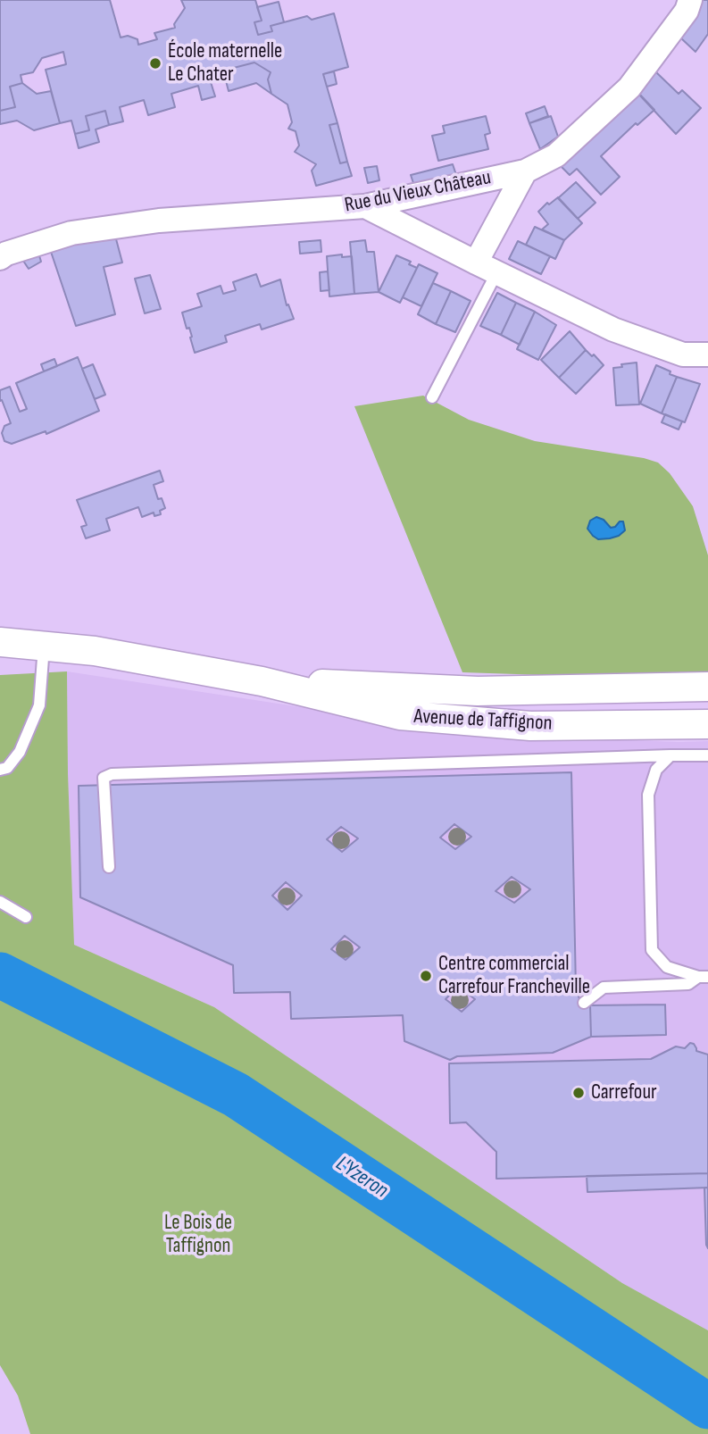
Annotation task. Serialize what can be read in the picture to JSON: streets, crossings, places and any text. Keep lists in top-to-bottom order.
{
  "streets": {
    "street": ["Rue du Vieux Château", "Avenue de Taffignon"]
  },
  "water": ["L'Yzeron"],
  "parks": ["Le Bois de Taffignon"],
  "places": ["École maternelle Le Chater", "Centre commercial Carrefour Francheville", "Carrefour"]
}
